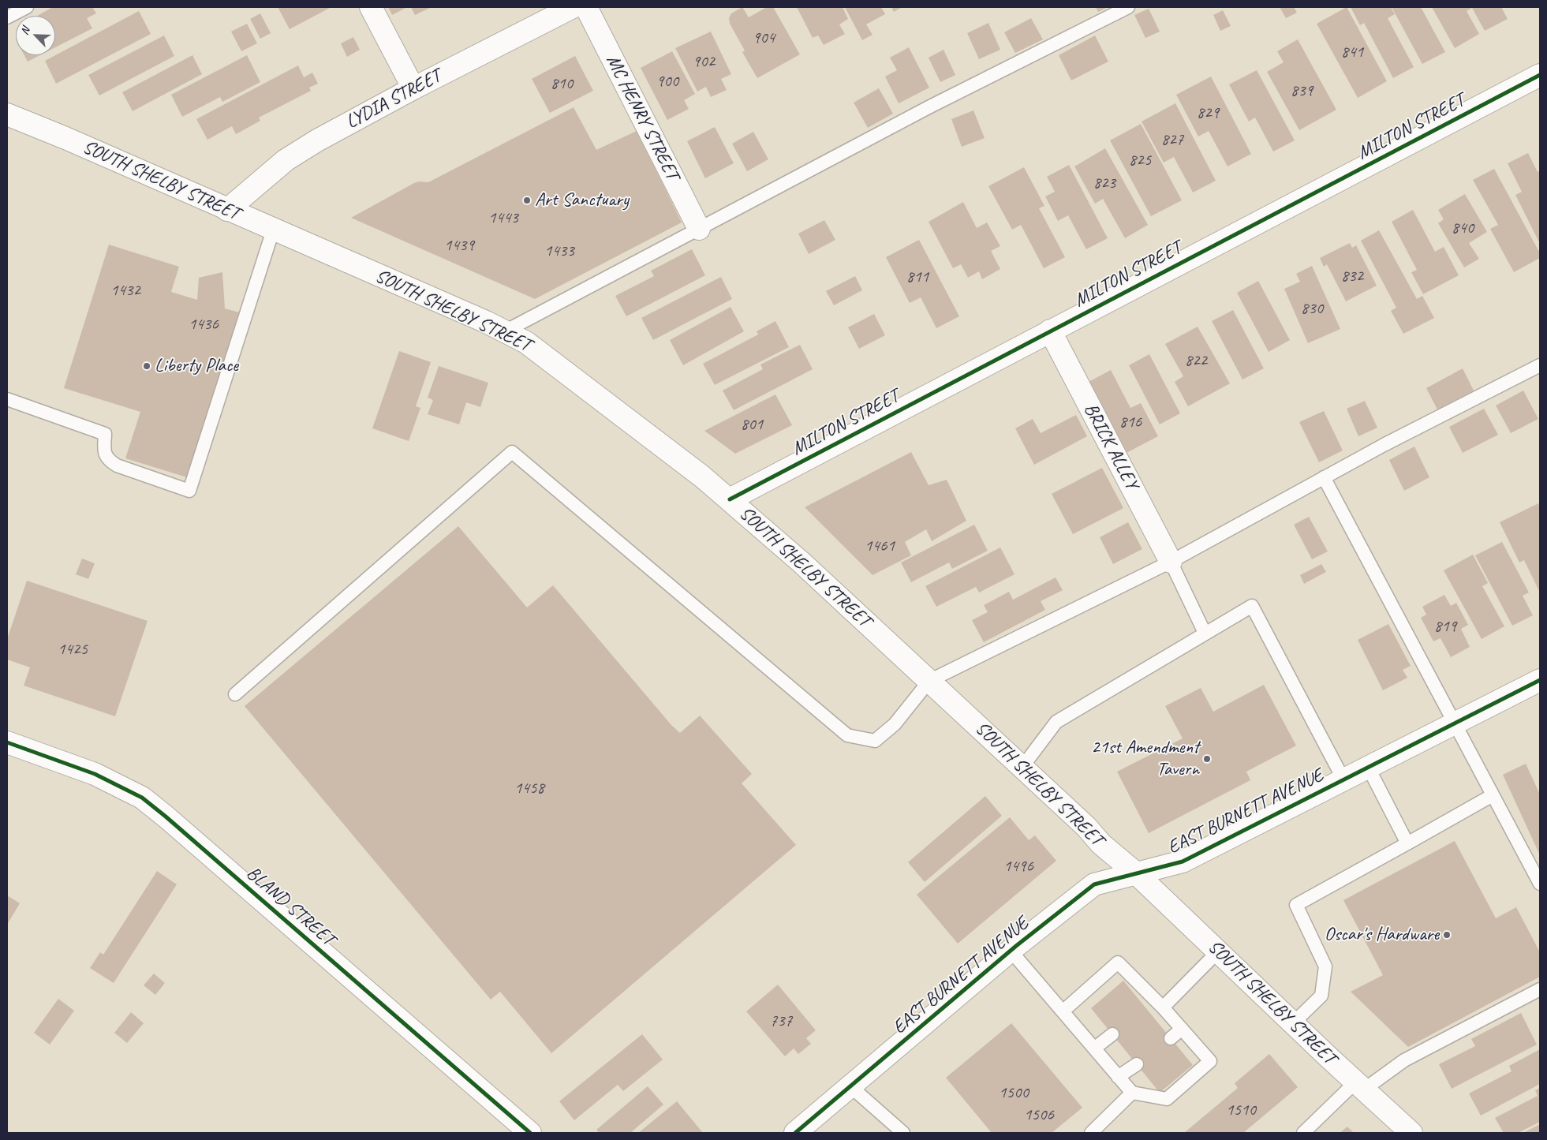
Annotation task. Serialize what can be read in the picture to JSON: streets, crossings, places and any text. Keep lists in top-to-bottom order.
{
  "streets": {
    "street": [
      "LYDIA STREET",
      "MC HENRY STREET",
      "MILTON STREET",
      "SOUTH SHELBY STREET",
      "BRICK ALLEY",
      "EAST BURNETT AVENUE",
      "BLAND STREET"
    ]
  },
  "crossings": [
    ["LYDIA STREET", "SOUTH SHELBY STREET"],
    ["MILTON STREET", "SOUTH SHELBY STREET"],
    ["MILTON STREET", "BRICK ALLEY"],
    ["SOUTH SHELBY STREET", "EAST BURNETT AVENUE"]
  ],
  "places": [
    "Art Sanctuary",
    "Liberty Place",
    "21st Amendment Tavern",
    "Oscar's Hardware"
  ],
  "house_numbers": [
    "904",
    "841",
    "902",
    "900",
    "810",
    "839",
    "829",
    "827",
    "825",
    "823",
    "1443",
    "840",
    "1439",
    "1433",
    "832",
    "811",
    "1432",
    "830",
    "1436",
    "822",
    "816",
    "801",
    "1461",
    "819",
    "1425",
    "1458",
    "1496",
    "737",
    "1500",
    "1510",
    "1506"
  ],
  "north": "top left"
}
